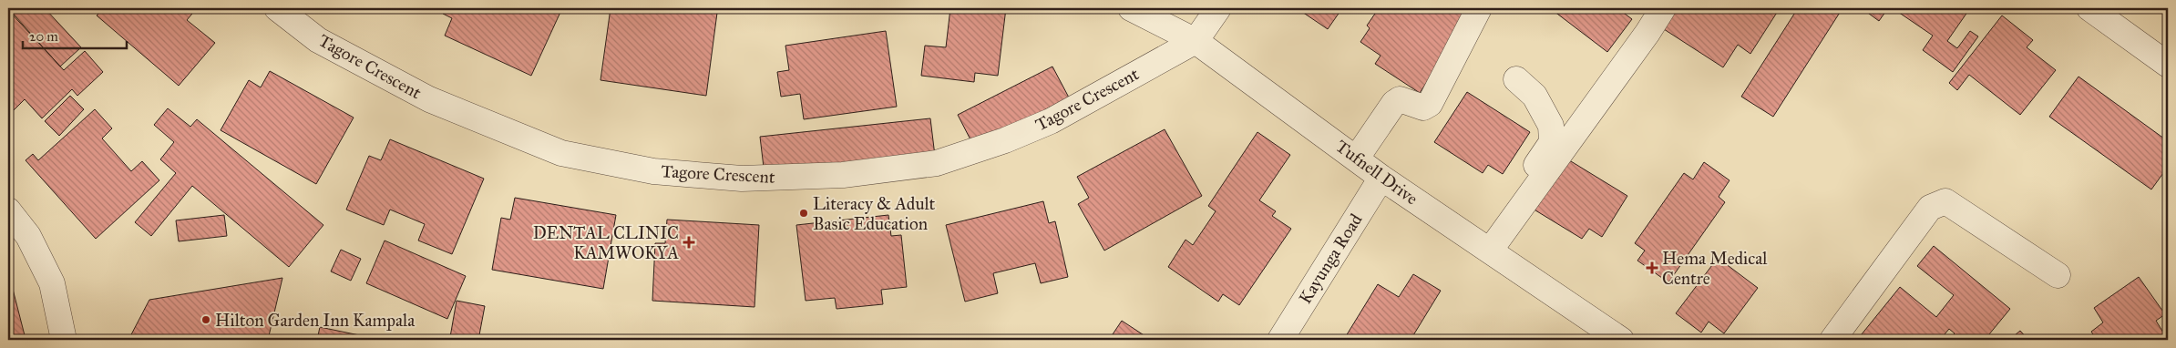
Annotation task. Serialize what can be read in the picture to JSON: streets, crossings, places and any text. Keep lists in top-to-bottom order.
{
  "streets": {
    "street": ["Tagore Crescent", "Tufnell Drive", "Kayunga Road"]
  },
  "crossings": [
    ["Tagore Crescent", "Tufnell Drive"],
    ["Tufnell Drive", "Kayunga Road"]
  ],
  "places": {
    "other": ["Literacy & Adult Basic Education", "Hilton Garden Inn Kampala"],
    "health": ["DENTAL CLINIC KAMWOKYA", "Hema Medical Centre"]
  },
  "scale_bar": "20 m"
}
